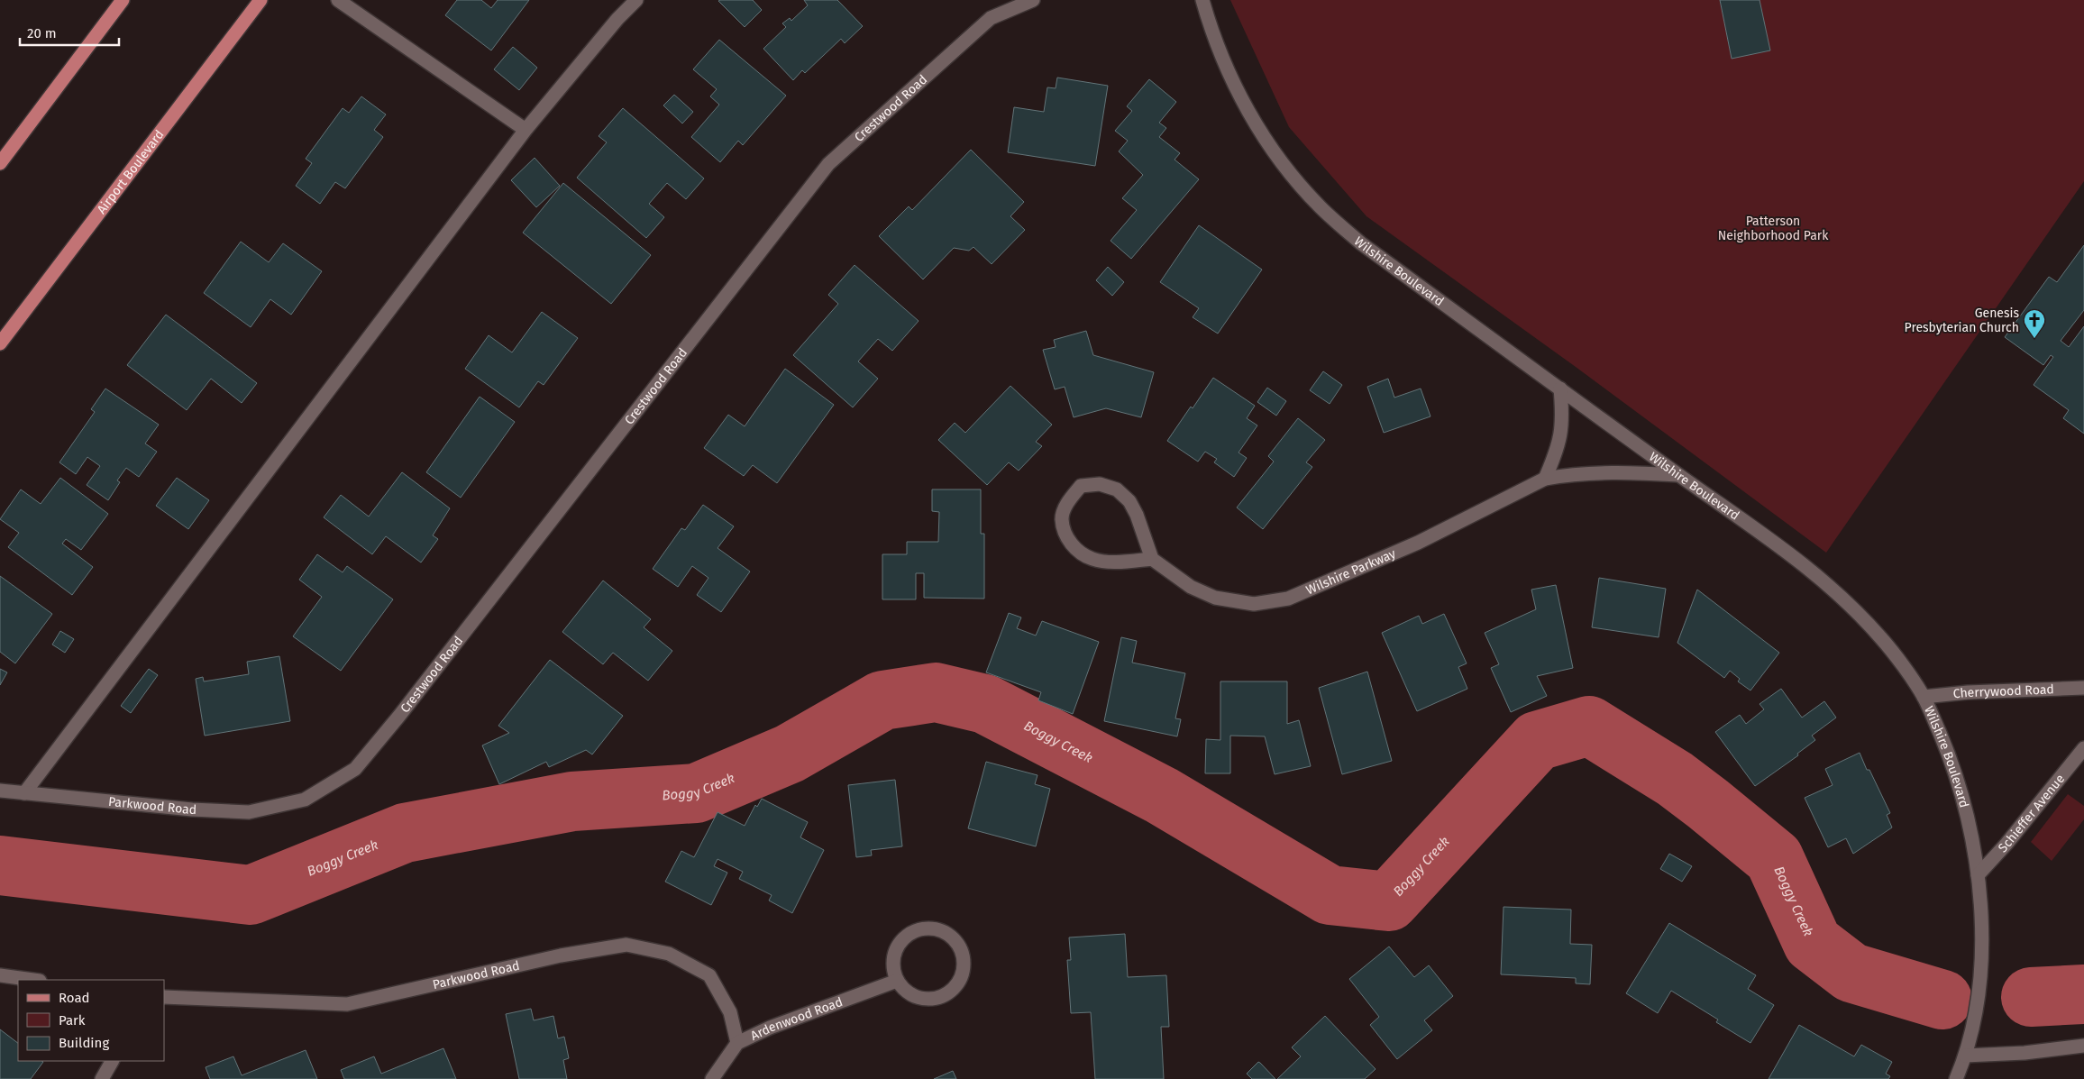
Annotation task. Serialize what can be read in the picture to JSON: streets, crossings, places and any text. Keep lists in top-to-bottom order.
{
  "streets": {
    "main road": ["Airport Boulevard"],
    "street": [
      "Crestwood Road",
      "Wilshire Boulevard",
      "Wilshire Parkway",
      "Cherrywood Road",
      "Parkwood Road",
      "Schieffer Avenue",
      "Ardenwood Road"
    ]
  },
  "crossings": [
    ["Crestwood Road", "Parkwood Road"],
    ["Wilshire Boulevard", "Wilshire Parkway"],
    ["Wilshire Boulevard", "Cherrywood Road"],
    ["Wilshire Boulevard", "Schieffer Avenue"],
    ["Parkwood Road", "Ardenwood Road"]
  ],
  "water": ["Boggy Creek"],
  "parks": ["Patterson Neighborhood Park"],
  "places": {
    "church": ["Genesis Presbyterian Church"]
  },
  "legend": ["Road", "Park", "Building"],
  "scale_bar": "20 m"
}
